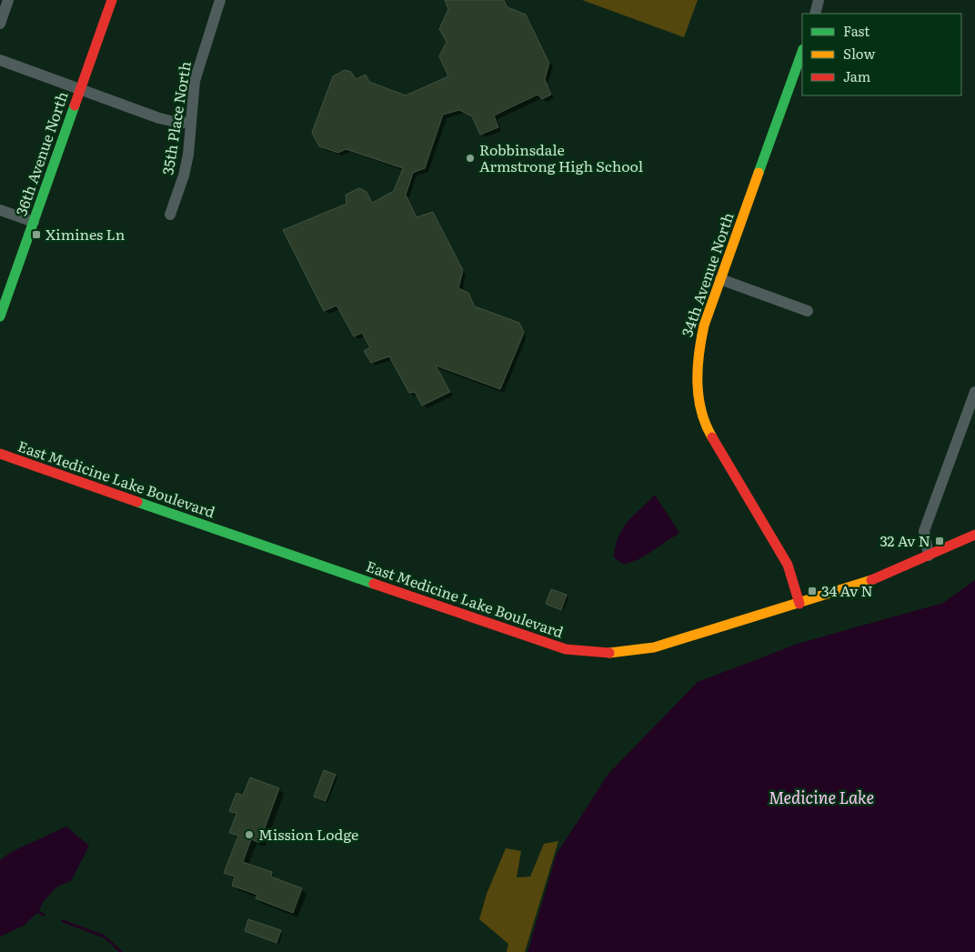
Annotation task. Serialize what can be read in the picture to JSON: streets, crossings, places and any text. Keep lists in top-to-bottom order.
{
  "streets": {
    "street": [
      "35th Place North",
      "36th Avenue North",
      "34th Avenue North",
      "East Medicine Lake Boulevard"
    ]
  },
  "crossings": [
    ["34th Avenue North", "East Medicine Lake Boulevard"]
  ],
  "water": ["Medicine Lake"],
  "places": {
    "other": ["Robbinsdale Armstrong High School", "Mission Lodge"],
    "transit": ["Ximines Ln", "32 Av N", "34 Av N"]
  },
  "legend": ["Fast", "Slow", "Jam"]
}
